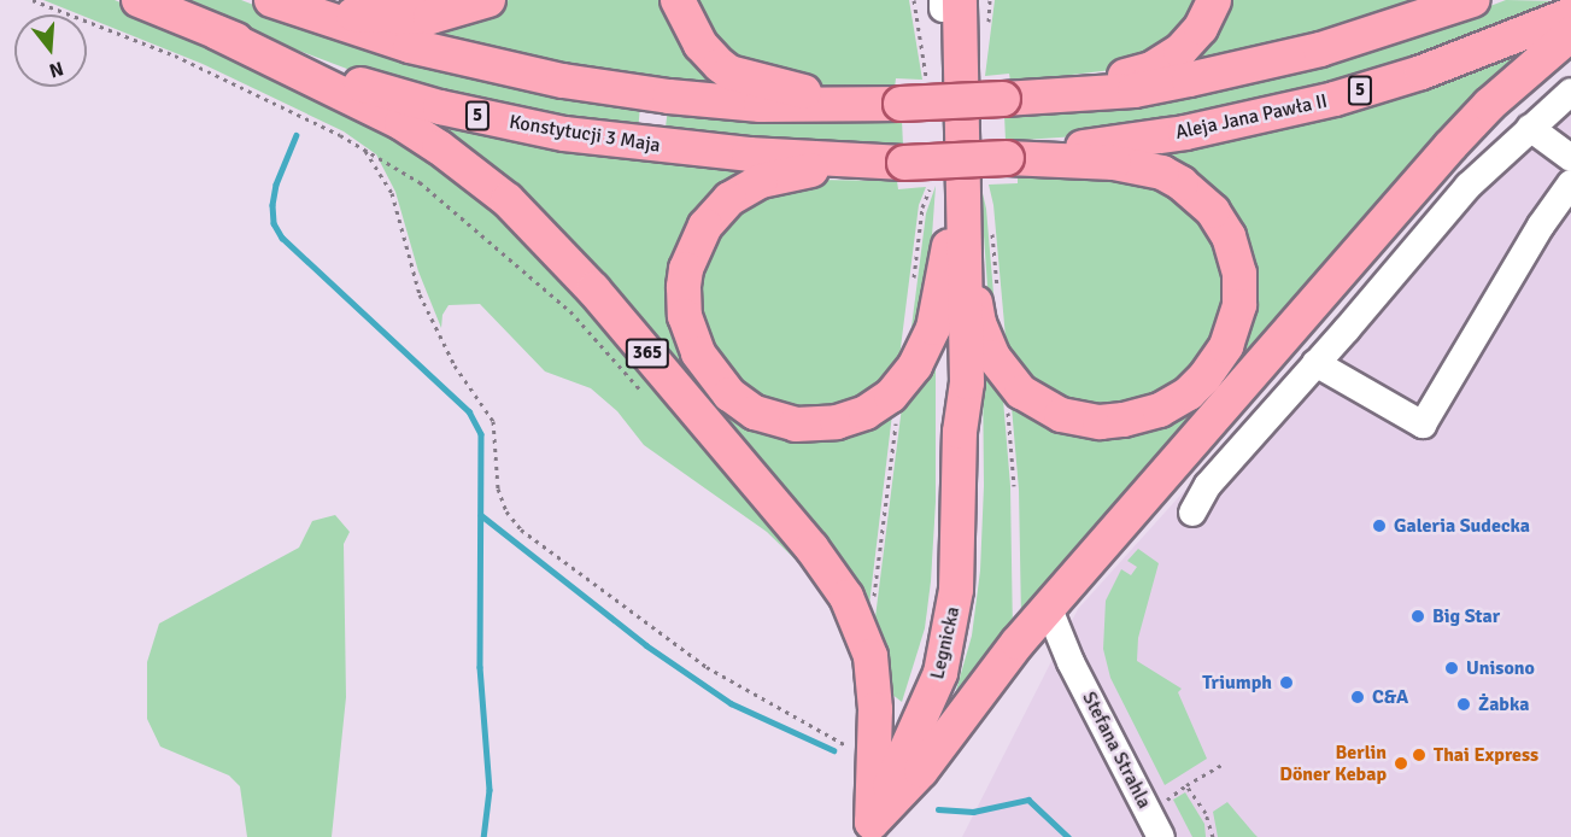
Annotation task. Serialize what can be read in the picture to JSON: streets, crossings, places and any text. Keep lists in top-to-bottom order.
{
  "streets": {
    "main road": [
      "5",
      "Aleja Jana Pawła II",
      "Konstytucji 3 Maja",
      "365",
      "Legnicka"
    ],
    "street": ["Stefana Strahla"]
  },
  "crossings": [
    ["Aleja Jana Pawła II", "Konstytucji 3 Maja"],
    ["Konstytucji 3 Maja", "365"],
    ["365", "Legnicka"]
  ],
  "places": [
    "Galeria Sudecka",
    "Big Star",
    "Unisono",
    "Triumph",
    "C&A",
    "Żabka",
    "Thai Express",
    "Berlin Döner Kebap"
  ],
  "north": "bottom"
}
